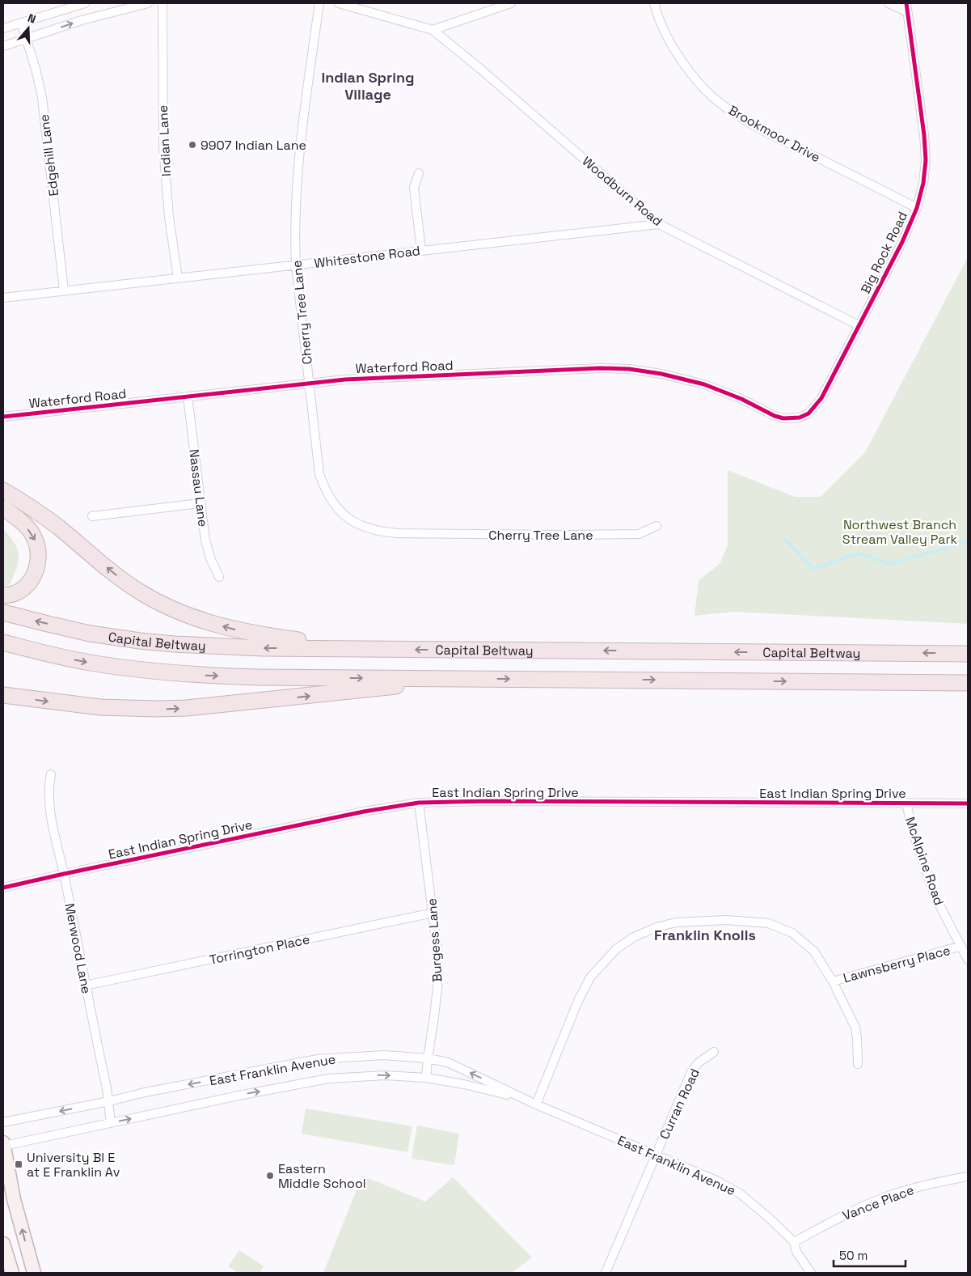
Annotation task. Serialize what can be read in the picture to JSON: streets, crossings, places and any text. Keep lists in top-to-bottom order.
{
  "streets": {
    "highway": ["Capital Beltway"],
    "street": [
      "Brookmoor Drive",
      "Indian Lane",
      "Edgehill Lane",
      "Woodburn Road",
      "Big Rock Road",
      "Whitestone Road",
      "Cherry Tree Lane",
      "Waterford Road",
      "Nassau Lane",
      "East Indian Spring Drive",
      "McAlpine Road",
      "Burgess Lane",
      "Merwood Lane",
      "Torrington Place",
      "Lawnsberry Place",
      "East Franklin Avenue",
      "Curran Road",
      "Vance Place"
    ]
  },
  "crossings": [
    ["Brookmoor Drive", "Big Rock Road"],
    ["Indian Lane", "Whitestone Road"],
    ["Edgehill Lane", "Whitestone Road"],
    ["Woodburn Road", "Big Rock Road"],
    ["Woodburn Road", "Whitestone Road"],
    ["Big Rock Road", "Waterford Road"],
    ["Whitestone Road", "Cherry Tree Lane"],
    ["Cherry Tree Lane", "Waterford Road"],
    ["Waterford Road", "Nassau Lane"],
    ["East Indian Spring Drive", "McAlpine Road"],
    ["East Indian Spring Drive", "Burgess Lane"],
    ["East Indian Spring Drive", "Merwood Lane"],
    ["McAlpine Road", "Lawnsberry Place"],
    ["Burgess Lane", "Torrington Place"],
    ["Burgess Lane", "East Franklin Avenue"],
    ["Merwood Lane", "Torrington Place"],
    ["Merwood Lane", "East Franklin Avenue"],
    ["East Franklin Avenue", "Curran Road"],
    ["East Franklin Avenue", "Vance Place"]
  ],
  "districts": ["Indian Spring Village", "Franklin Knolls"],
  "parks": ["Northwest Branch Stream Valley Park"],
  "places": {
    "other": ["9907 Indian Lane", "Eastern Middle School"],
    "transit": ["University Bl E at E Franklin Av"]
  },
  "scale_bar": "50 m",
  "north": "top"
}
